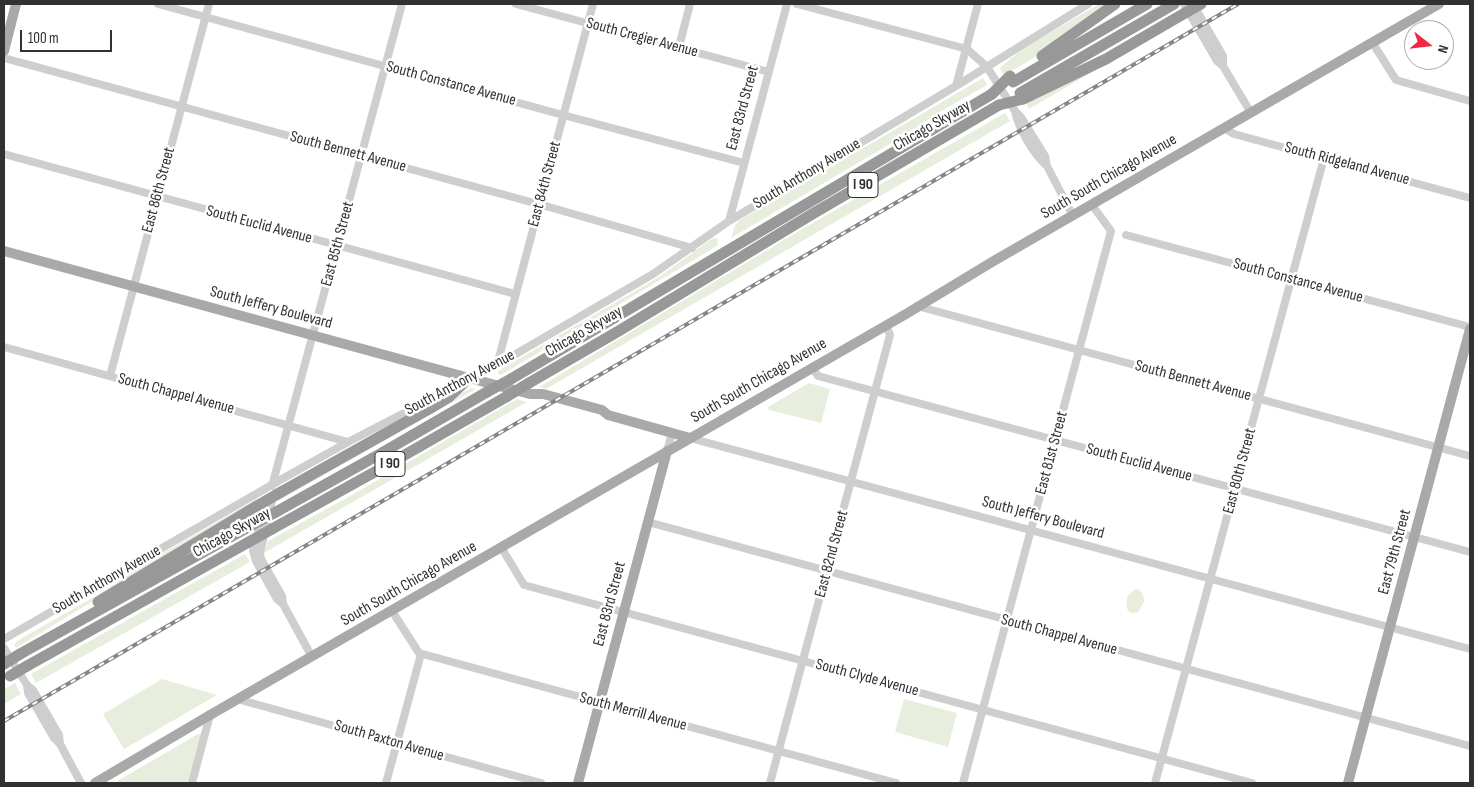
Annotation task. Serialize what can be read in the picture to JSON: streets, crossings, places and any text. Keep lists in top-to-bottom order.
{
  "streets": {
    "highway": ["Chicago Skyway", "I 90"],
    "main road": [
      "East 83rd Street",
      "South South Chicago Avenue",
      "South Jeffery Boulevard",
      "East 79th Street"
    ],
    "street": [
      "South Cregier Avenue",
      "South Constance Avenue",
      "South Bennett Avenue",
      "South Ridgeland Avenue",
      "South Anthony Avenue",
      "East 84th Street",
      "East 86th Street",
      "South Euclid Avenue",
      "East 85th Street",
      "South Chappel Avenue",
      "East 81st Street",
      "East 80th Street",
      "East 82nd Street",
      "South Clyde Avenue",
      "South Merrill Avenue",
      "South Paxton Avenue"
    ]
  },
  "crossings": [
    ["South Cregier Avenue", "East 83rd Street"],
    ["South Cregier Avenue", "East 84th Street"],
    ["South Constance Avenue", "East 83rd Street"],
    ["South Constance Avenue", "East 84th Street"],
    ["South Constance Avenue", "East 86th Street"],
    ["South Constance Avenue", "East 85th Street"],
    ["South Constance Avenue", "East 80th Street"],
    ["South Constance Avenue", "East 79th Street"],
    ["East 83rd Street", "South Anthony Avenue"],
    ["East 83rd Street", "South South Chicago Avenue"],
    ["East 83rd Street", "South Jeffery Boulevard"],
    ["East 83rd Street", "South Chappel Avenue"],
    ["East 83rd Street", "South Clyde Avenue"],
    ["East 83rd Street", "South Merrill Avenue"],
    ["Chicago Skyway", "South Jeffery Boulevard"],
    ["South Bennett Avenue", "South Anthony Avenue"],
    ["South Bennett Avenue", "South South Chicago Avenue"],
    ["South Bennett Avenue", "East 84th Street"],
    ["South Bennett Avenue", "East 86th Street"],
    ["South Bennett Avenue", "East 85th Street"],
    ["South Bennett Avenue", "East 81st Street"],
    ["South Bennett Avenue", "East 80th Street"],
    ["South Bennett Avenue", "East 79th Street"],
    ["South Ridgeland Avenue", "South South Chicago Avenue"],
    ["South Ridgeland Avenue", "East 80th Street"],
    ["South Anthony Avenue", "East 84th Street"],
    ["South Anthony Avenue", "East 85th Street"],
    ["South Anthony Avenue", "South Jeffery Boulevard"],
    ["South Anthony Avenue", "South Chappel Avenue"],
    ["South South Chicago Avenue", "South Euclid Avenue"],
    ["South South Chicago Avenue", "East 85th Street"],
    ["South South Chicago Avenue", "South Jeffery Boulevard"],
    ["South South Chicago Avenue", "East 81st Street"],
    ["South South Chicago Avenue", "East 82nd Street"],
    ["South South Chicago Avenue", "South Clyde Avenue"],
    ["South South Chicago Avenue", "South Paxton Avenue"],
    ["East 84th Street", "South Euclid Avenue"],
    ["East 86th Street", "South Euclid Avenue"],
    ["East 86th Street", "South Jeffery Boulevard"],
    ["East 86th Street", "South Chappel Avenue"],
    ["South Euclid Avenue", "East 85th Street"],
    ["South Euclid Avenue", "East 81st Street"],
    ["South Euclid Avenue", "East 80th Street"],
    ["South Euclid Avenue", "East 79th Street"],
    ["South Euclid Avenue", "East 82nd Street"],
    ["East 85th Street", "South Jeffery Boulevard"],
    ["East 85th Street", "South Chappel Avenue"],
    ["South Jeffery Boulevard", "East 81st Street"],
    ["South Jeffery Boulevard", "East 80th Street"],
    ["South Jeffery Boulevard", "East 79th Street"],
    ["South Jeffery Boulevard", "East 82nd Street"],
    ["South Chappel Avenue", "East 81st Street"],
    ["South Chappel Avenue", "East 80th Street"],
    ["South Chappel Avenue", "East 79th Street"],
    ["South Chappel Avenue", "East 82nd Street"],
    ["East 81st Street", "South Clyde Avenue"],
    ["East 80th Street", "South Clyde Avenue"],
    ["East 82nd Street", "South Clyde Avenue"],
    ["East 82nd Street", "South Merrill Avenue"]
  ],
  "scale_bar": "100 m",
  "north": "right"
}
